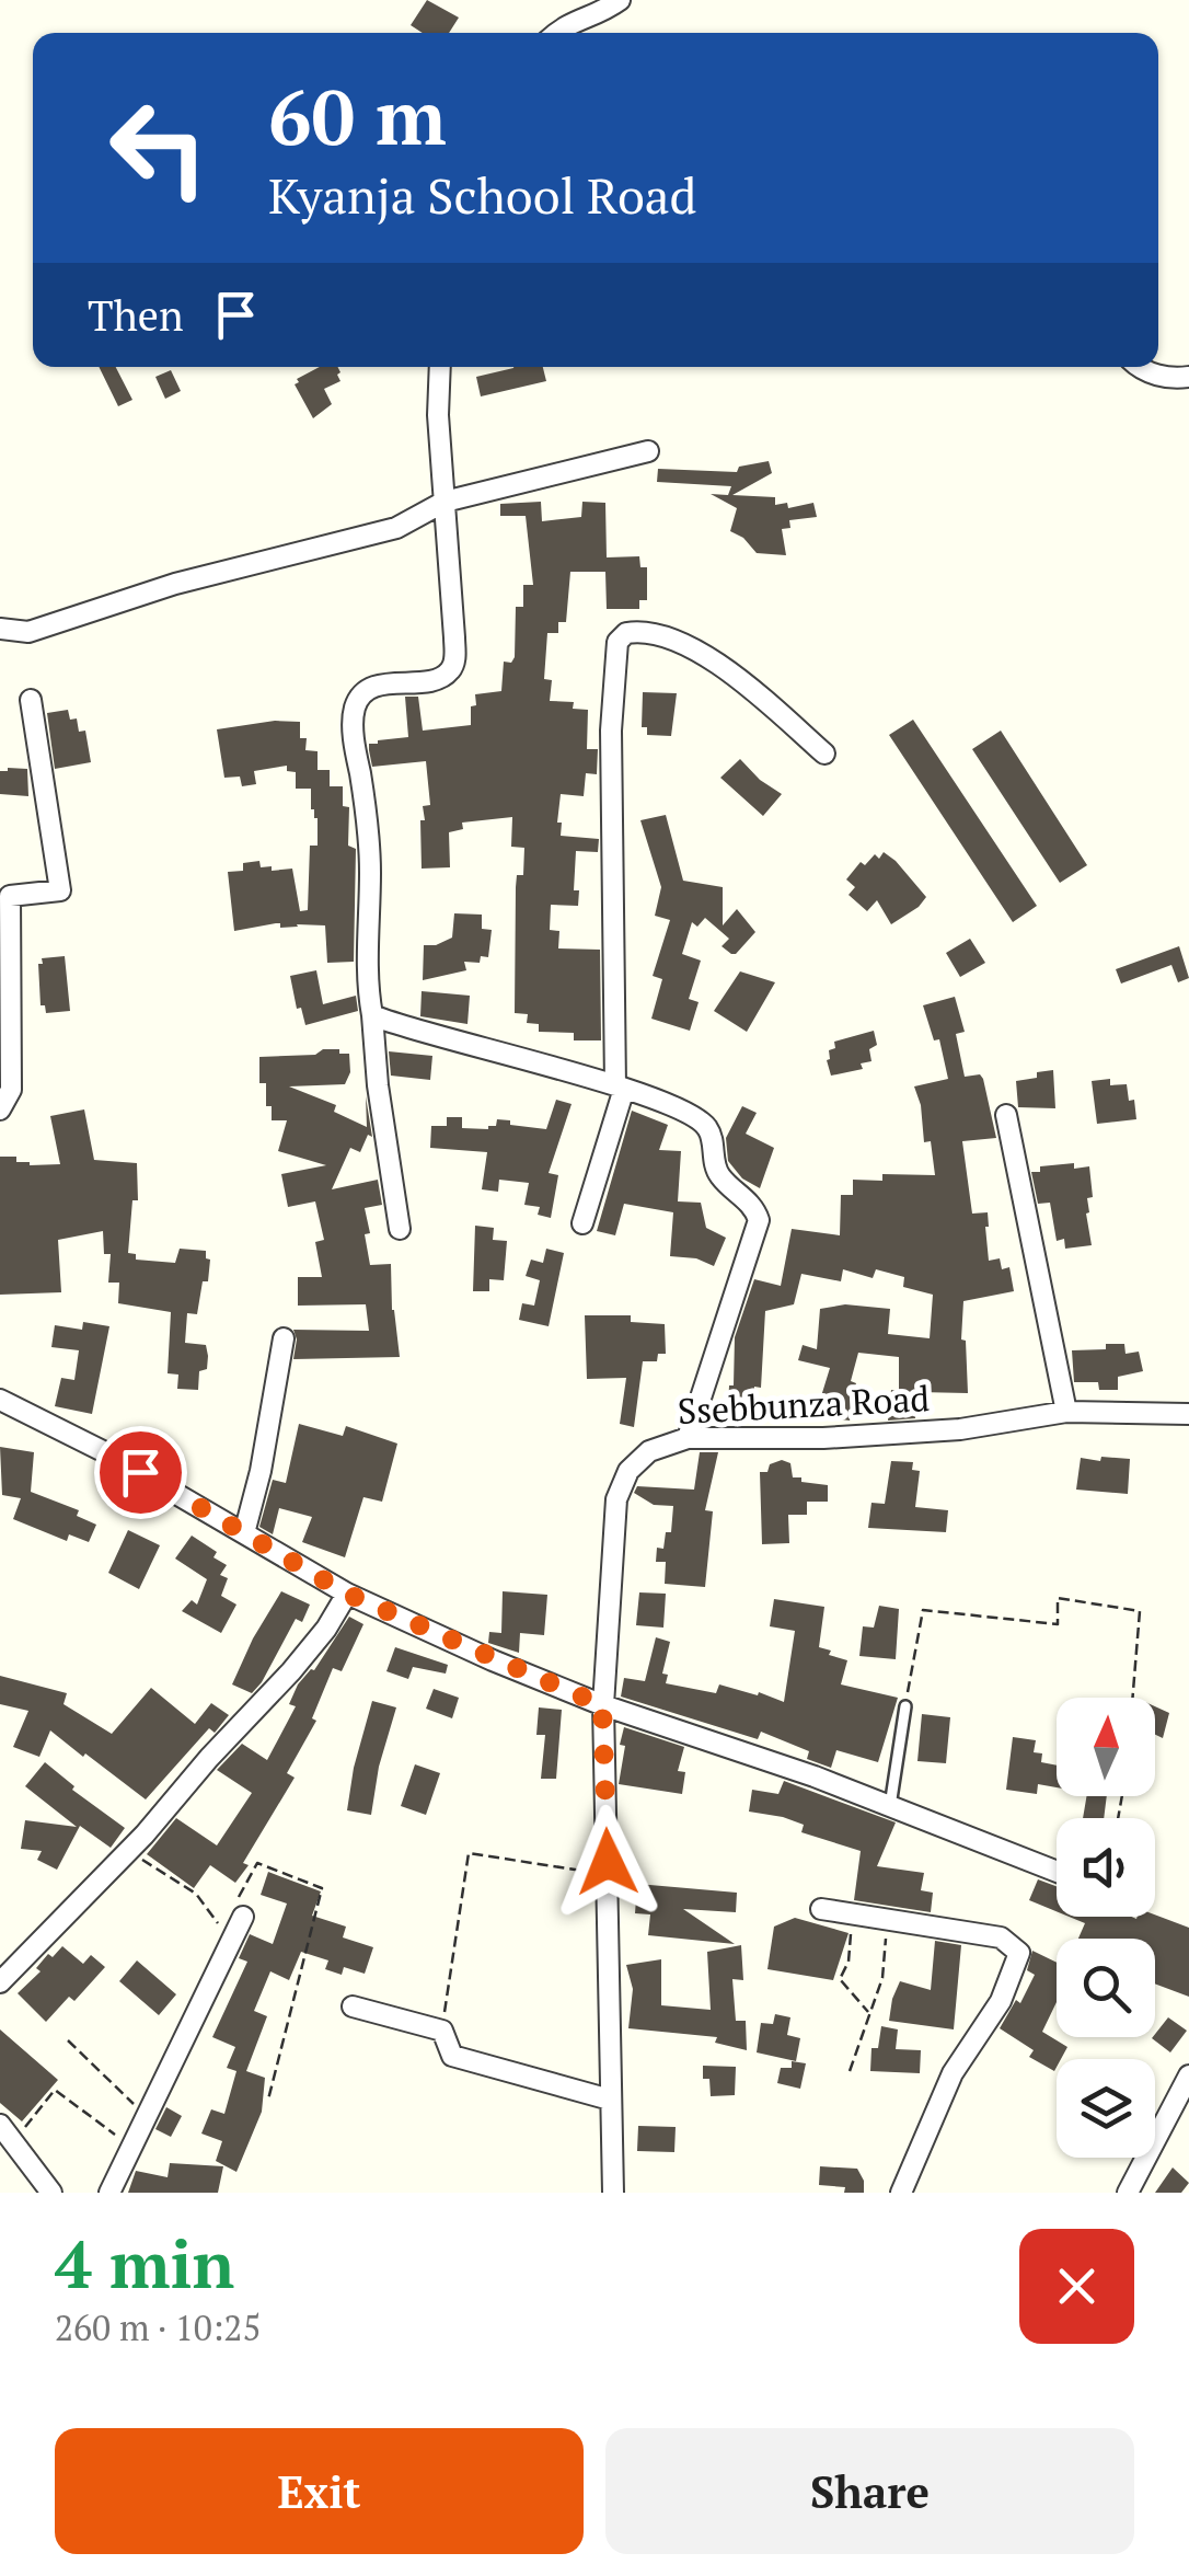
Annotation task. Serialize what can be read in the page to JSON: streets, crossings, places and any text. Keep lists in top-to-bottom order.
{
  "streets": {
    "street": ["Ssebbunza Road"]
  },
  "north": "top",
  "page": {
    "turn": ["60 m", "Kyanja School Road"],
    "then": "Then",
    "heading": ["4 min", "260 m · 10:25"],
    "buttons": ["Exit", "Share"]
  }
}
